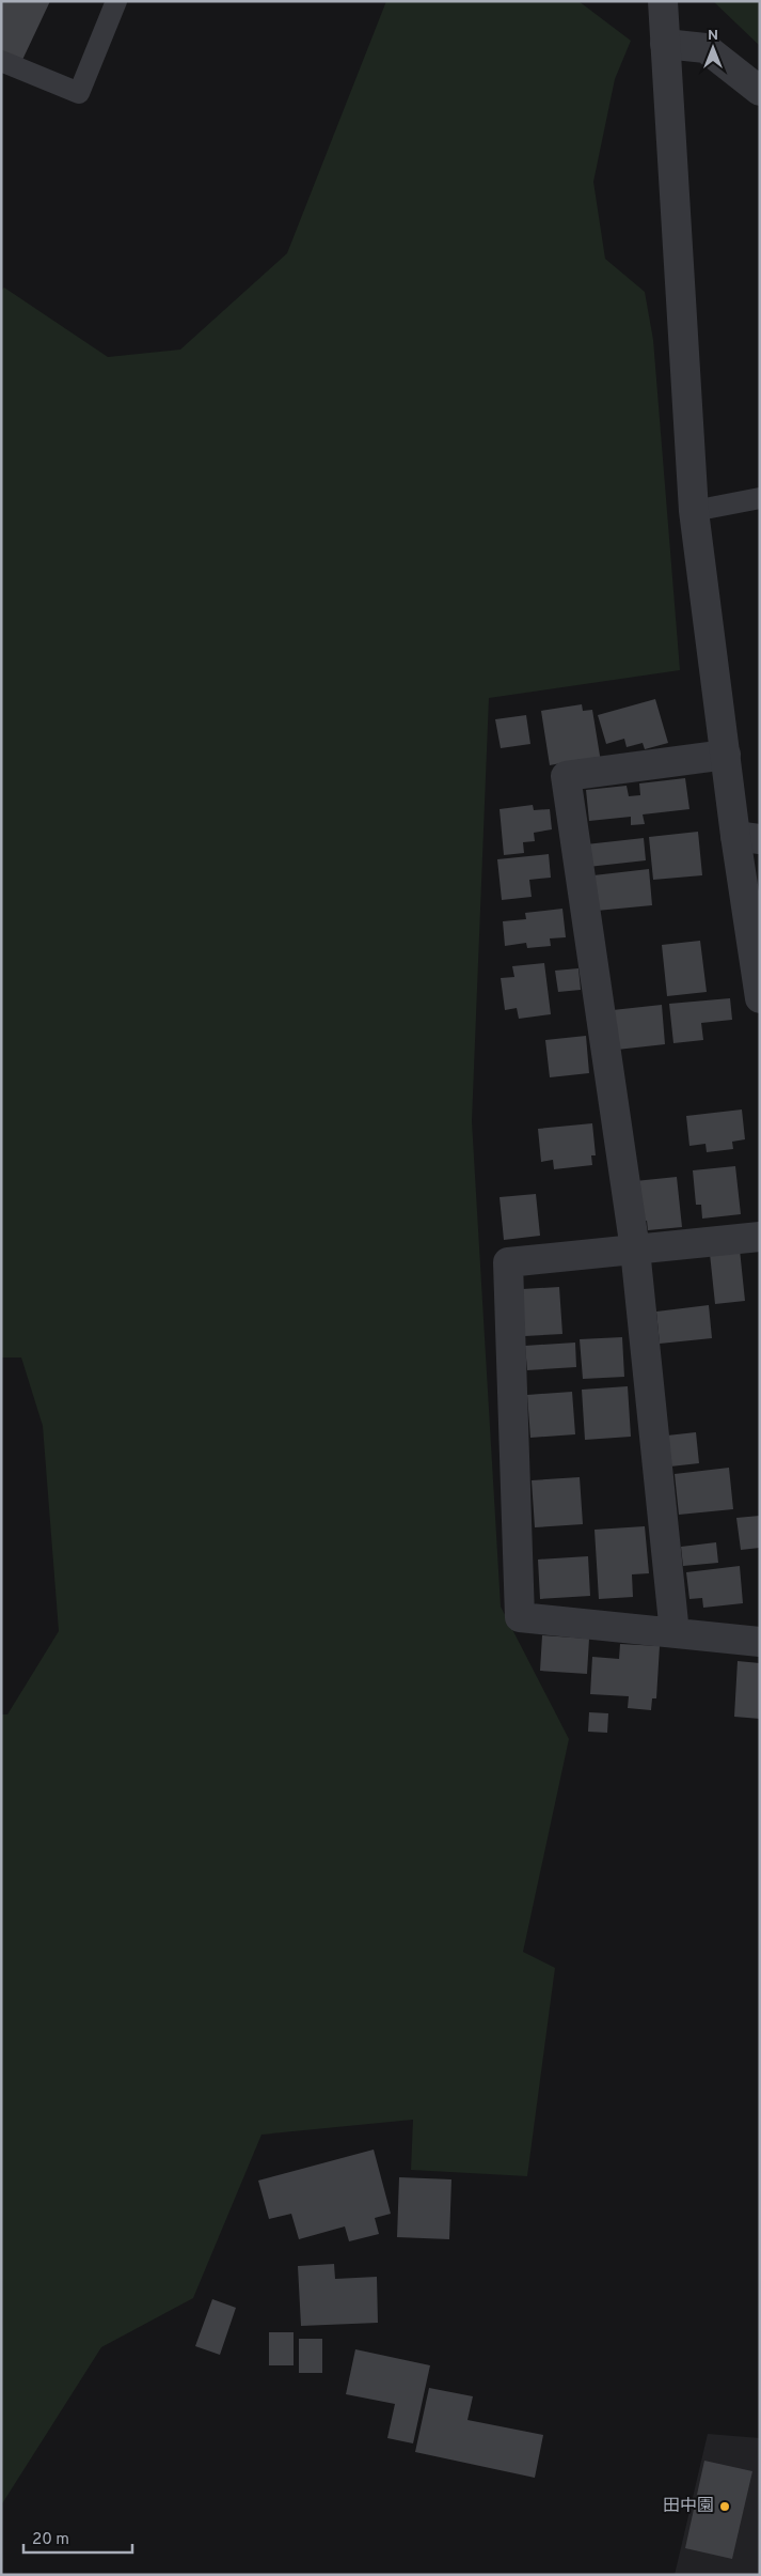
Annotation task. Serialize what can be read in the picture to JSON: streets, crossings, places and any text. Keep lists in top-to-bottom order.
{
  "places": ["田中園"],
  "scale_bar": "20 m",
  "north": "top"
}
